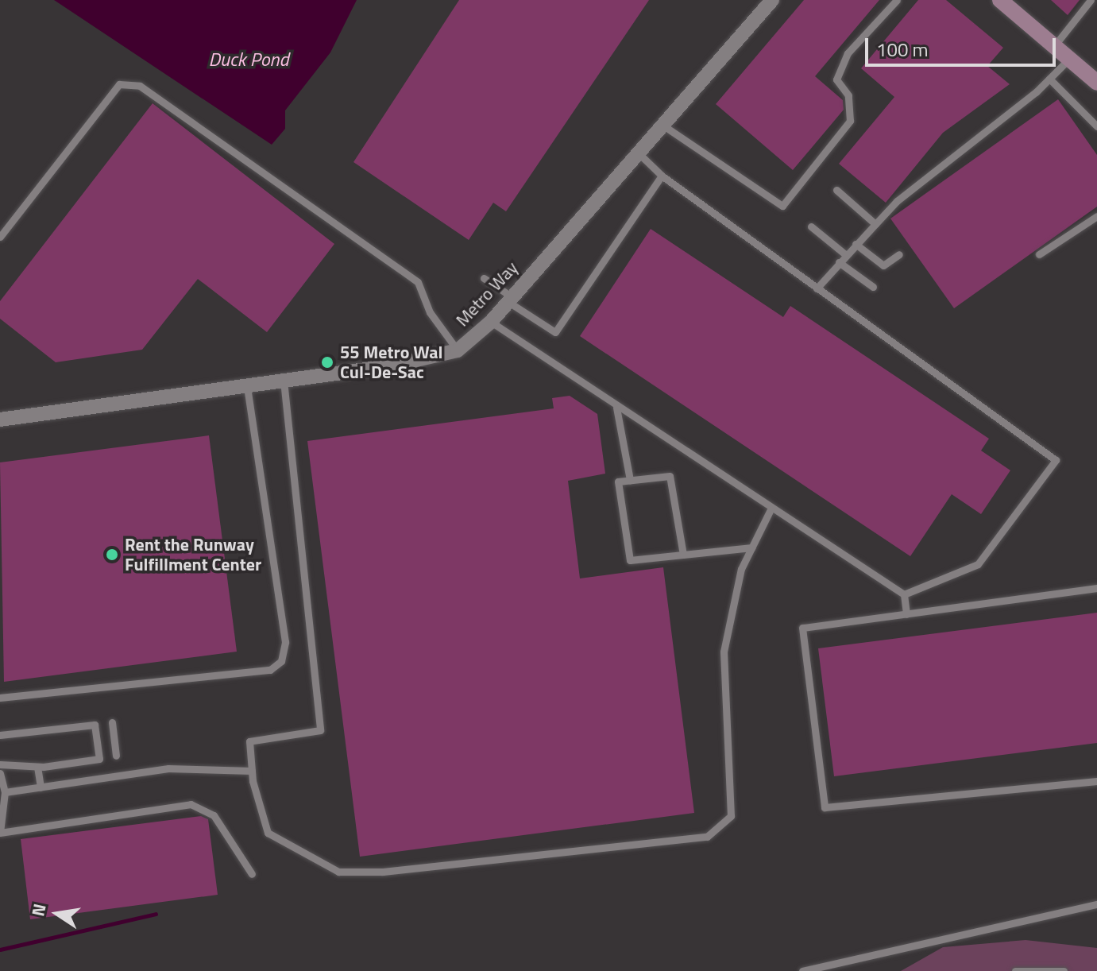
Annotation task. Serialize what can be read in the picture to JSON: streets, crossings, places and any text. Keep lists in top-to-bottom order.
{
  "streets": {
    "street": ["Metro Way"]
  },
  "water": ["Duck Pond"],
  "places": ["55 Metro Wal Cul-De-Sac", "Rent the Runway Fulfillment Center"],
  "scale_bar": "100 m",
  "north": "left"
}
